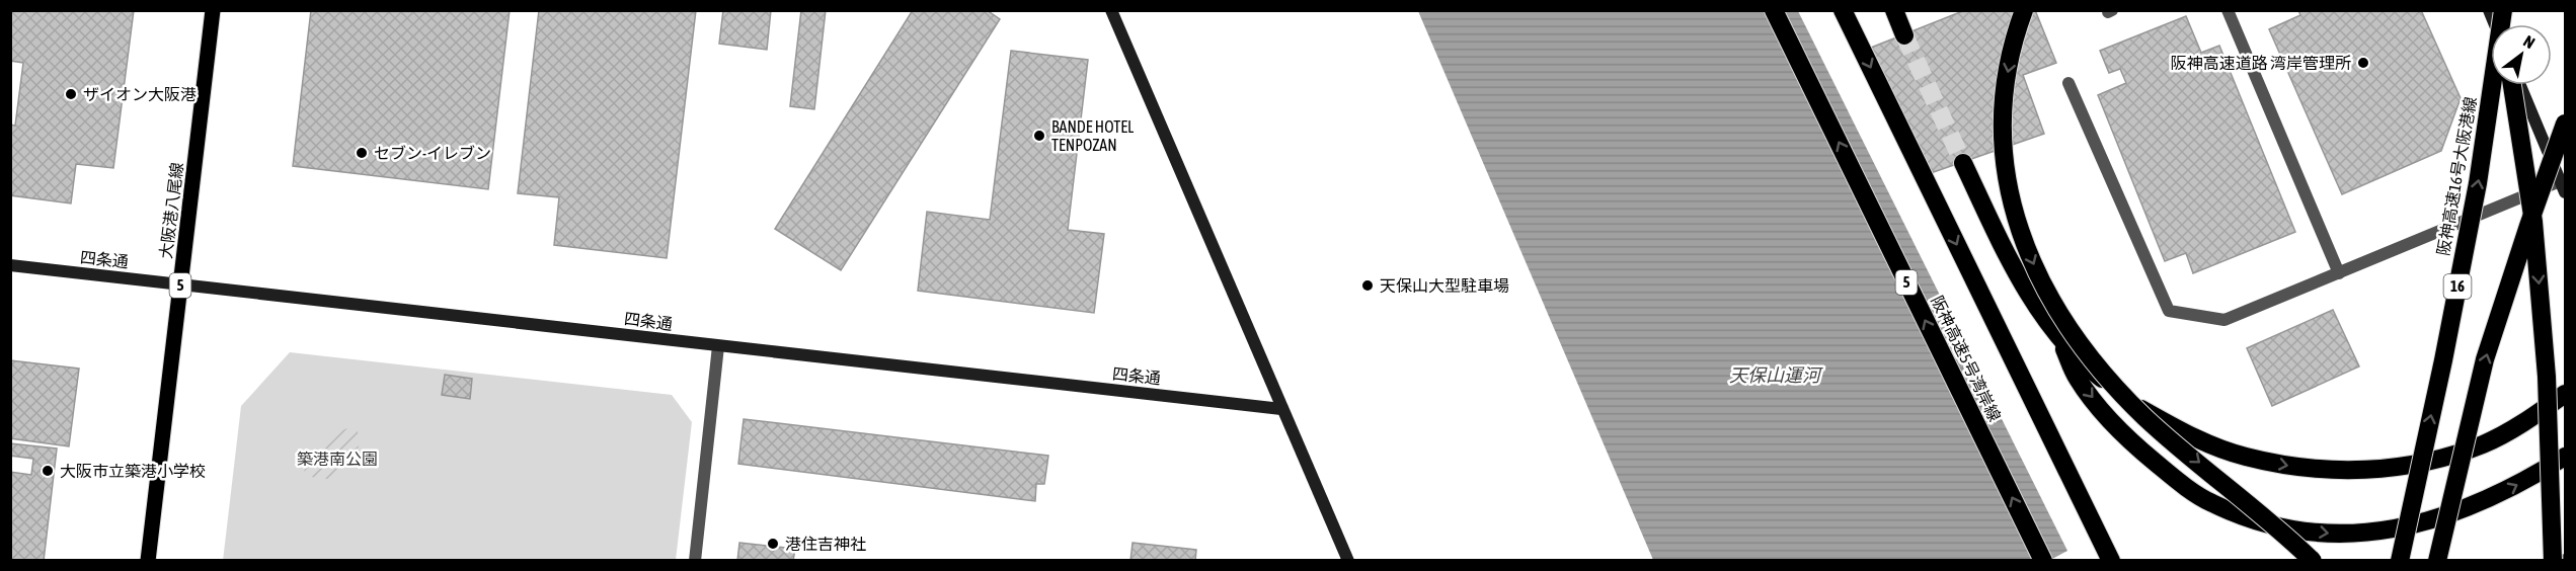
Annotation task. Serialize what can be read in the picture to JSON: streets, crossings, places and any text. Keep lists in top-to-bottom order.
{
  "streets": {
    "highway": [
      "阪神高速16号大阪港線",
      "5",
      "16",
      "阪神高速5号湾岸線"
    ],
    "main road": ["大阪港八尾線"],
    "street": ["四条通"]
  },
  "crossings": [
    ["大阪港八尾線", "四条通"]
  ],
  "water": ["天保山運河"],
  "parks": ["築港南公園"],
  "places": [
    "阪神高速道路 湾岸管理所",
    "ザイオン大阪港",
    "BANDE HOTEL TENPOZAN",
    "セブン-イレブン",
    "天保山大型駐車場",
    "大阪市立築港小学校",
    "港住吉神社"
  ],
  "north": "top right"
}
